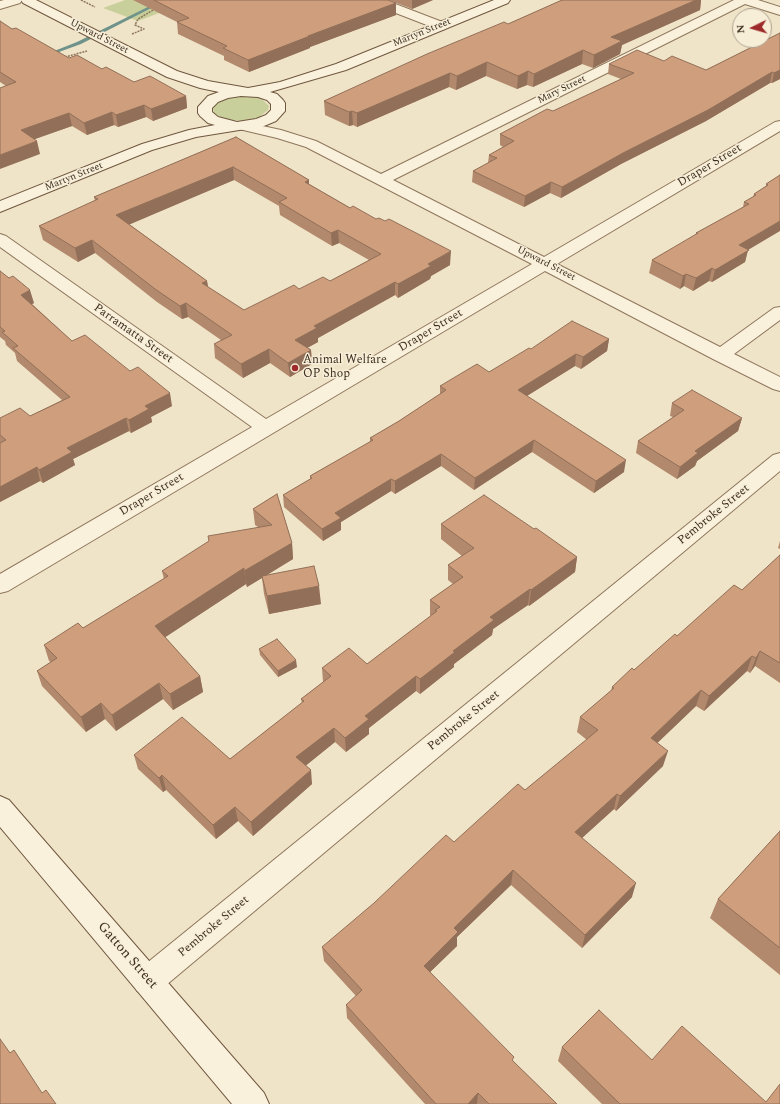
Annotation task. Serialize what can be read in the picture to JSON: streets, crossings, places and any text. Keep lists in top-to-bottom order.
{
  "streets": {
    "street": [
      "Martyn Street",
      "Upward Street",
      "Mary Street",
      "Draper Street",
      "Parramatta Street",
      "Pembroke Street",
      "Gatton Street"
    ]
  },
  "crossings": [
    ["Martyn Street", "Upward Street"],
    ["Upward Street", "Mary Street"],
    ["Upward Street", "Draper Street"],
    ["Draper Street", "Parramatta Street"],
    ["Pembroke Street", "Gatton Street"]
  ],
  "places": ["Animal Welfare OP Shop"],
  "north": "left"
}
